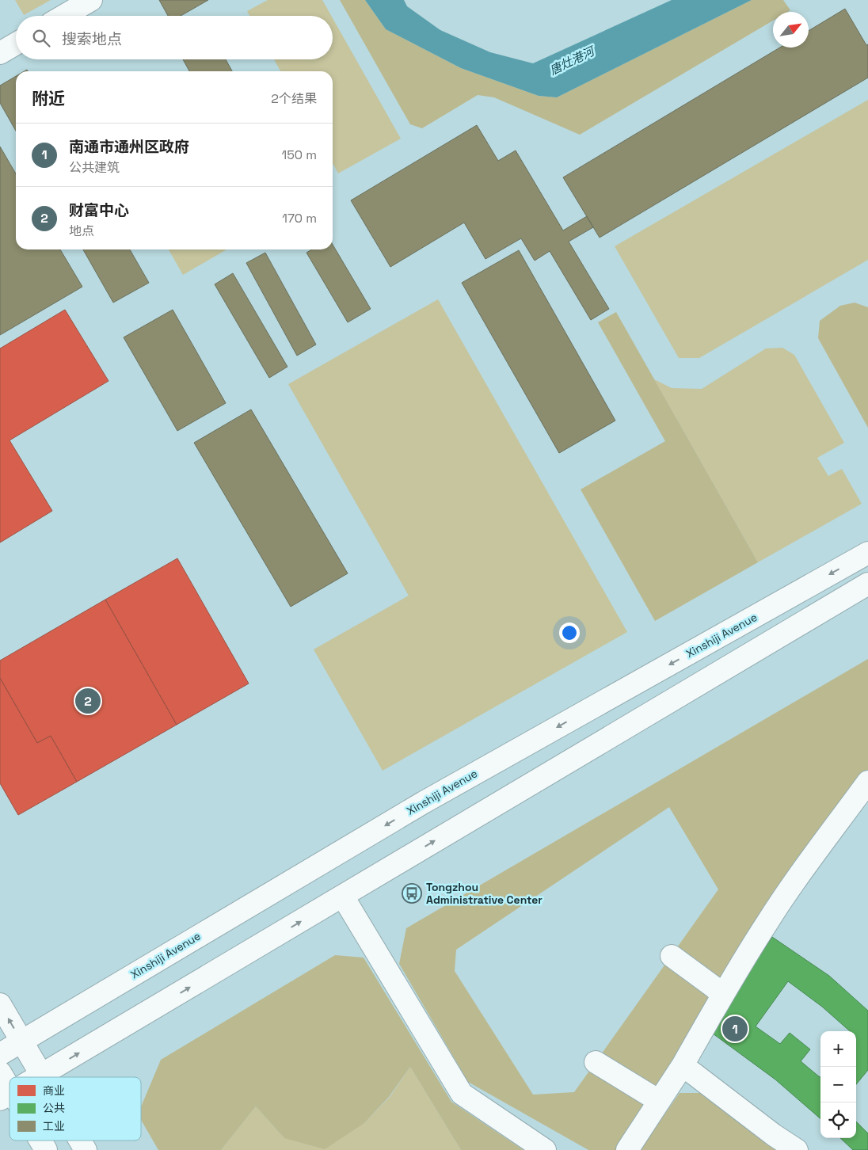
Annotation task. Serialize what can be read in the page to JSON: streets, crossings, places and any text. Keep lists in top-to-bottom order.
{
  "streets": {
    "main road": ["Xinshiji Avenue"]
  },
  "water": ["唐灶港河"],
  "places": {
    "bus stop": ["Tongzhou Administrative Center"]
  },
  "legend": ["商业", "公共", "工业"],
  "north": "top right",
  "page": {
    "search": "搜索地点",
    "heading": ["附近", "2个结果"],
    "list": [
      {
        "mark": "1",
        "name": "南通市通州区政府",
        "note": "公共建筑",
        "value": "150 m"
      },
      {
        "mark": "2",
        "name": "财富中心",
        "note": "地点",
        "value": "170 m"
      }
    ],
    "pins": ["2", "1"],
    "map_buttons": ["+", "−"]
  }
}
